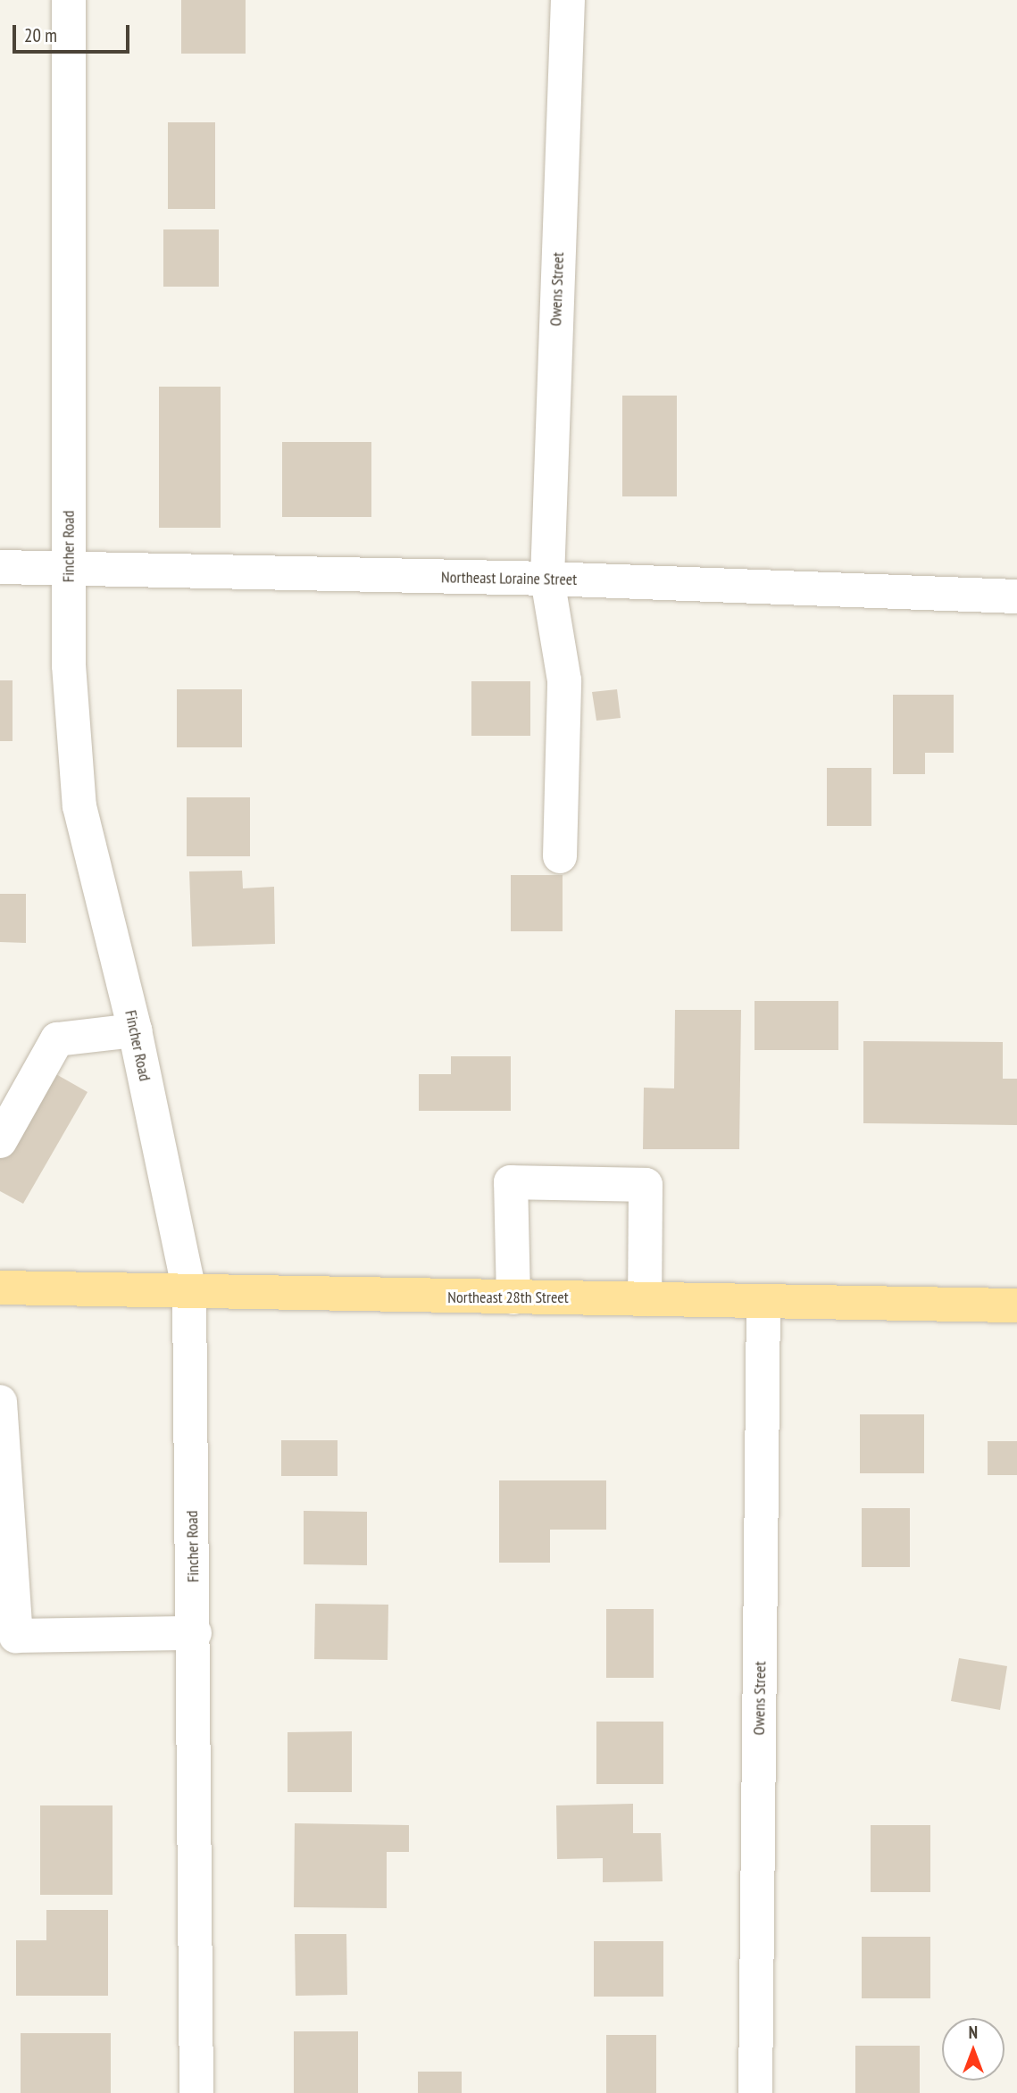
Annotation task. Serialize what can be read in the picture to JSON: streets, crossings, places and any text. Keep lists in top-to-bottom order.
{
  "streets": {
    "main road": ["Northeast 28th Street"],
    "street": ["Owens Street", "Fincher Road", "Northeast Loraine Street"]
  },
  "crossings": [
    ["Owens Street", "Northeast Loraine Street"],
    ["Owens Street", "Northeast 28th Street"],
    ["Fincher Road", "Northeast Loraine Street"],
    ["Fincher Road", "Northeast 28th Street"]
  ],
  "scale_bar": "20 m",
  "north": "top"
}
